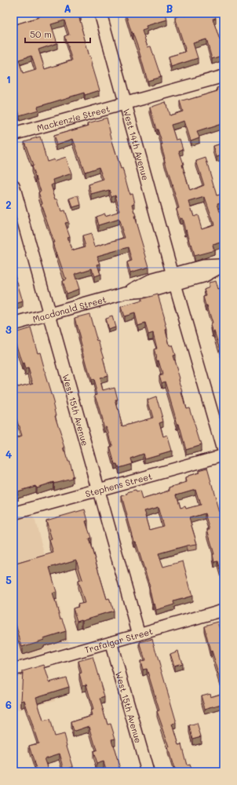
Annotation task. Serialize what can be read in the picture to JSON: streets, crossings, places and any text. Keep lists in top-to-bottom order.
{
  "streets": {
    "street": [
      "Mackenzie Street",
      "West 14th Avenue",
      "Macdonald Street",
      "West 15th Avenue",
      "Stephens Street",
      "Trafalgar Street"
    ]
  },
  "crossings": [
    ["Mackenzie Street", "West 14th Avenue"],
    ["West 14th Avenue", "Macdonald Street"],
    ["Macdonald Street", "West 15th Avenue"],
    ["West 15th Avenue", "Stephens Street"],
    ["West 15th Avenue", "Trafalgar Street"]
  ],
  "scale_bar": "50 m",
  "grid": {
    "columns": ["A", "B"],
    "rows": [
      "1",
      "2",
      "3",
      "4",
      "5",
      "6"
    ]
  }
}
